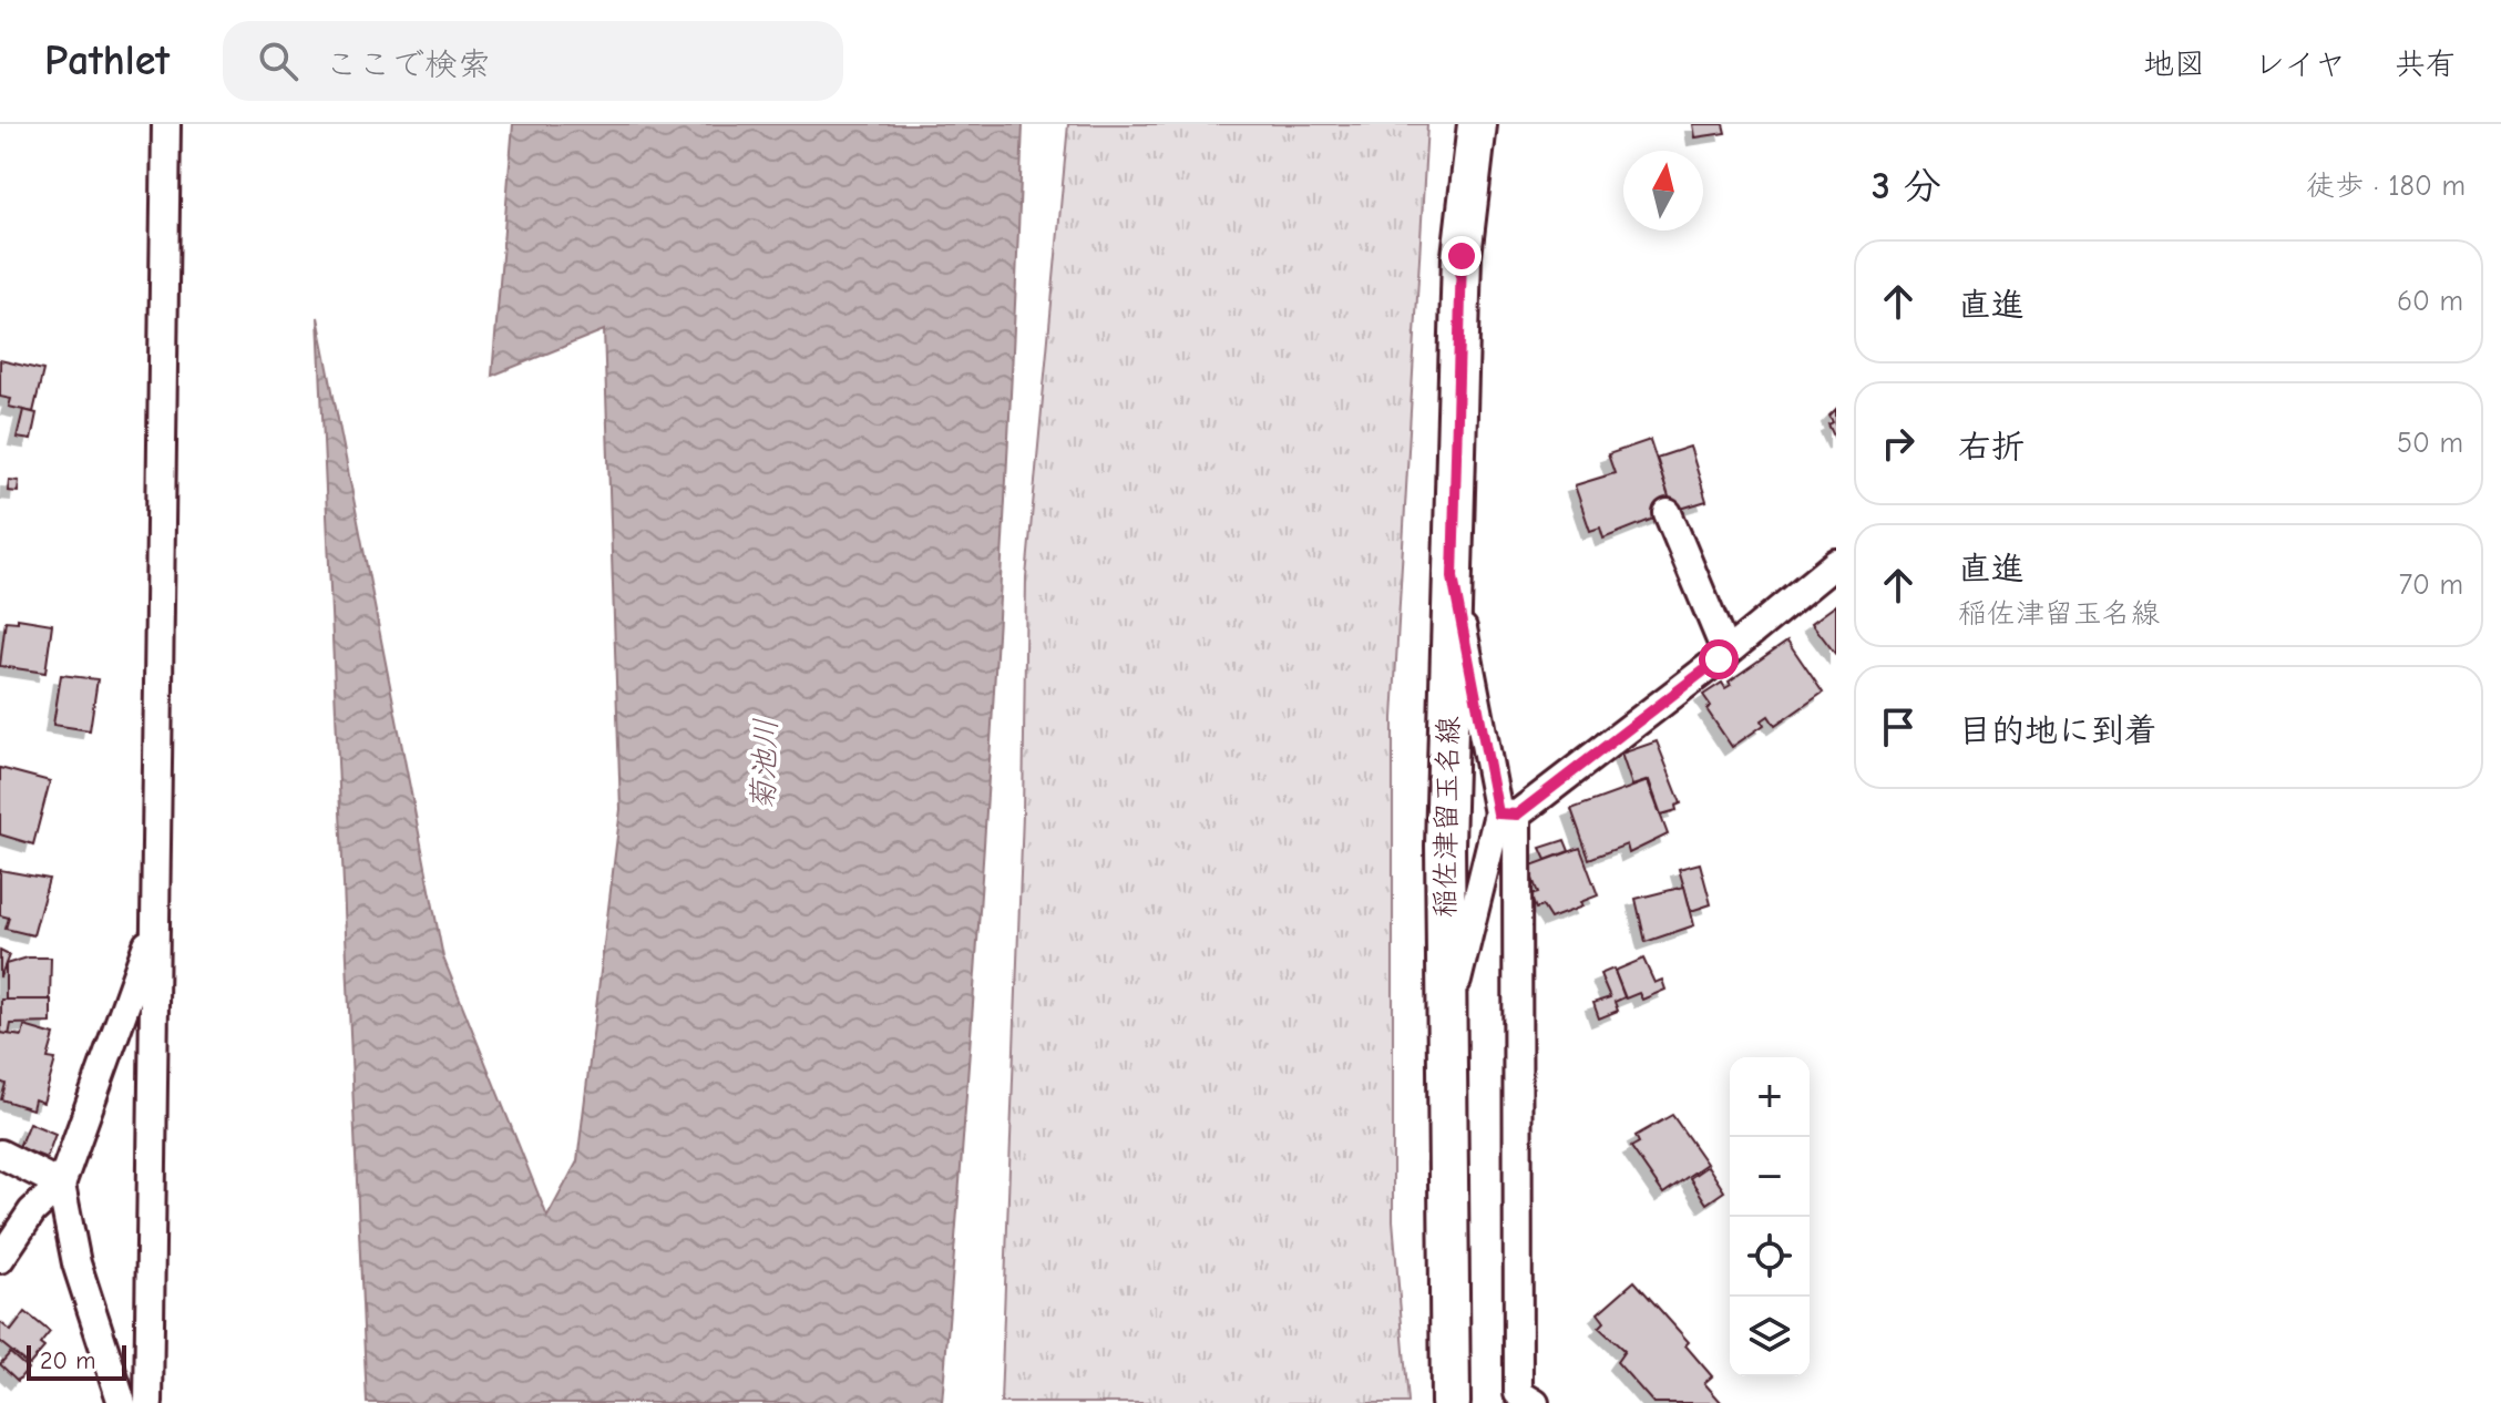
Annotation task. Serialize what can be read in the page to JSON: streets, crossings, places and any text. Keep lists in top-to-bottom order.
{
  "streets": {
    "main road": ["稲佐津留玉名線"]
  },
  "water": ["菊池川"],
  "scale_bar": "20 m",
  "north": "top",
  "page": {
    "header": "Pathlet",
    "search": "ここで検索",
    "nav": ["地図", "レイヤ", "共有"],
    "heading": ["3 分", "徒歩 · 180 m"],
    "list": [
      ["直進", "60 m"],
      ["右折", "50 m"],
      ["直進", "稲佐津留玉名線", "70 m"],
      "目的地に到着"
    ],
    "map_buttons": ["+", "−"],
    "scale": "20 m"
  }
}
